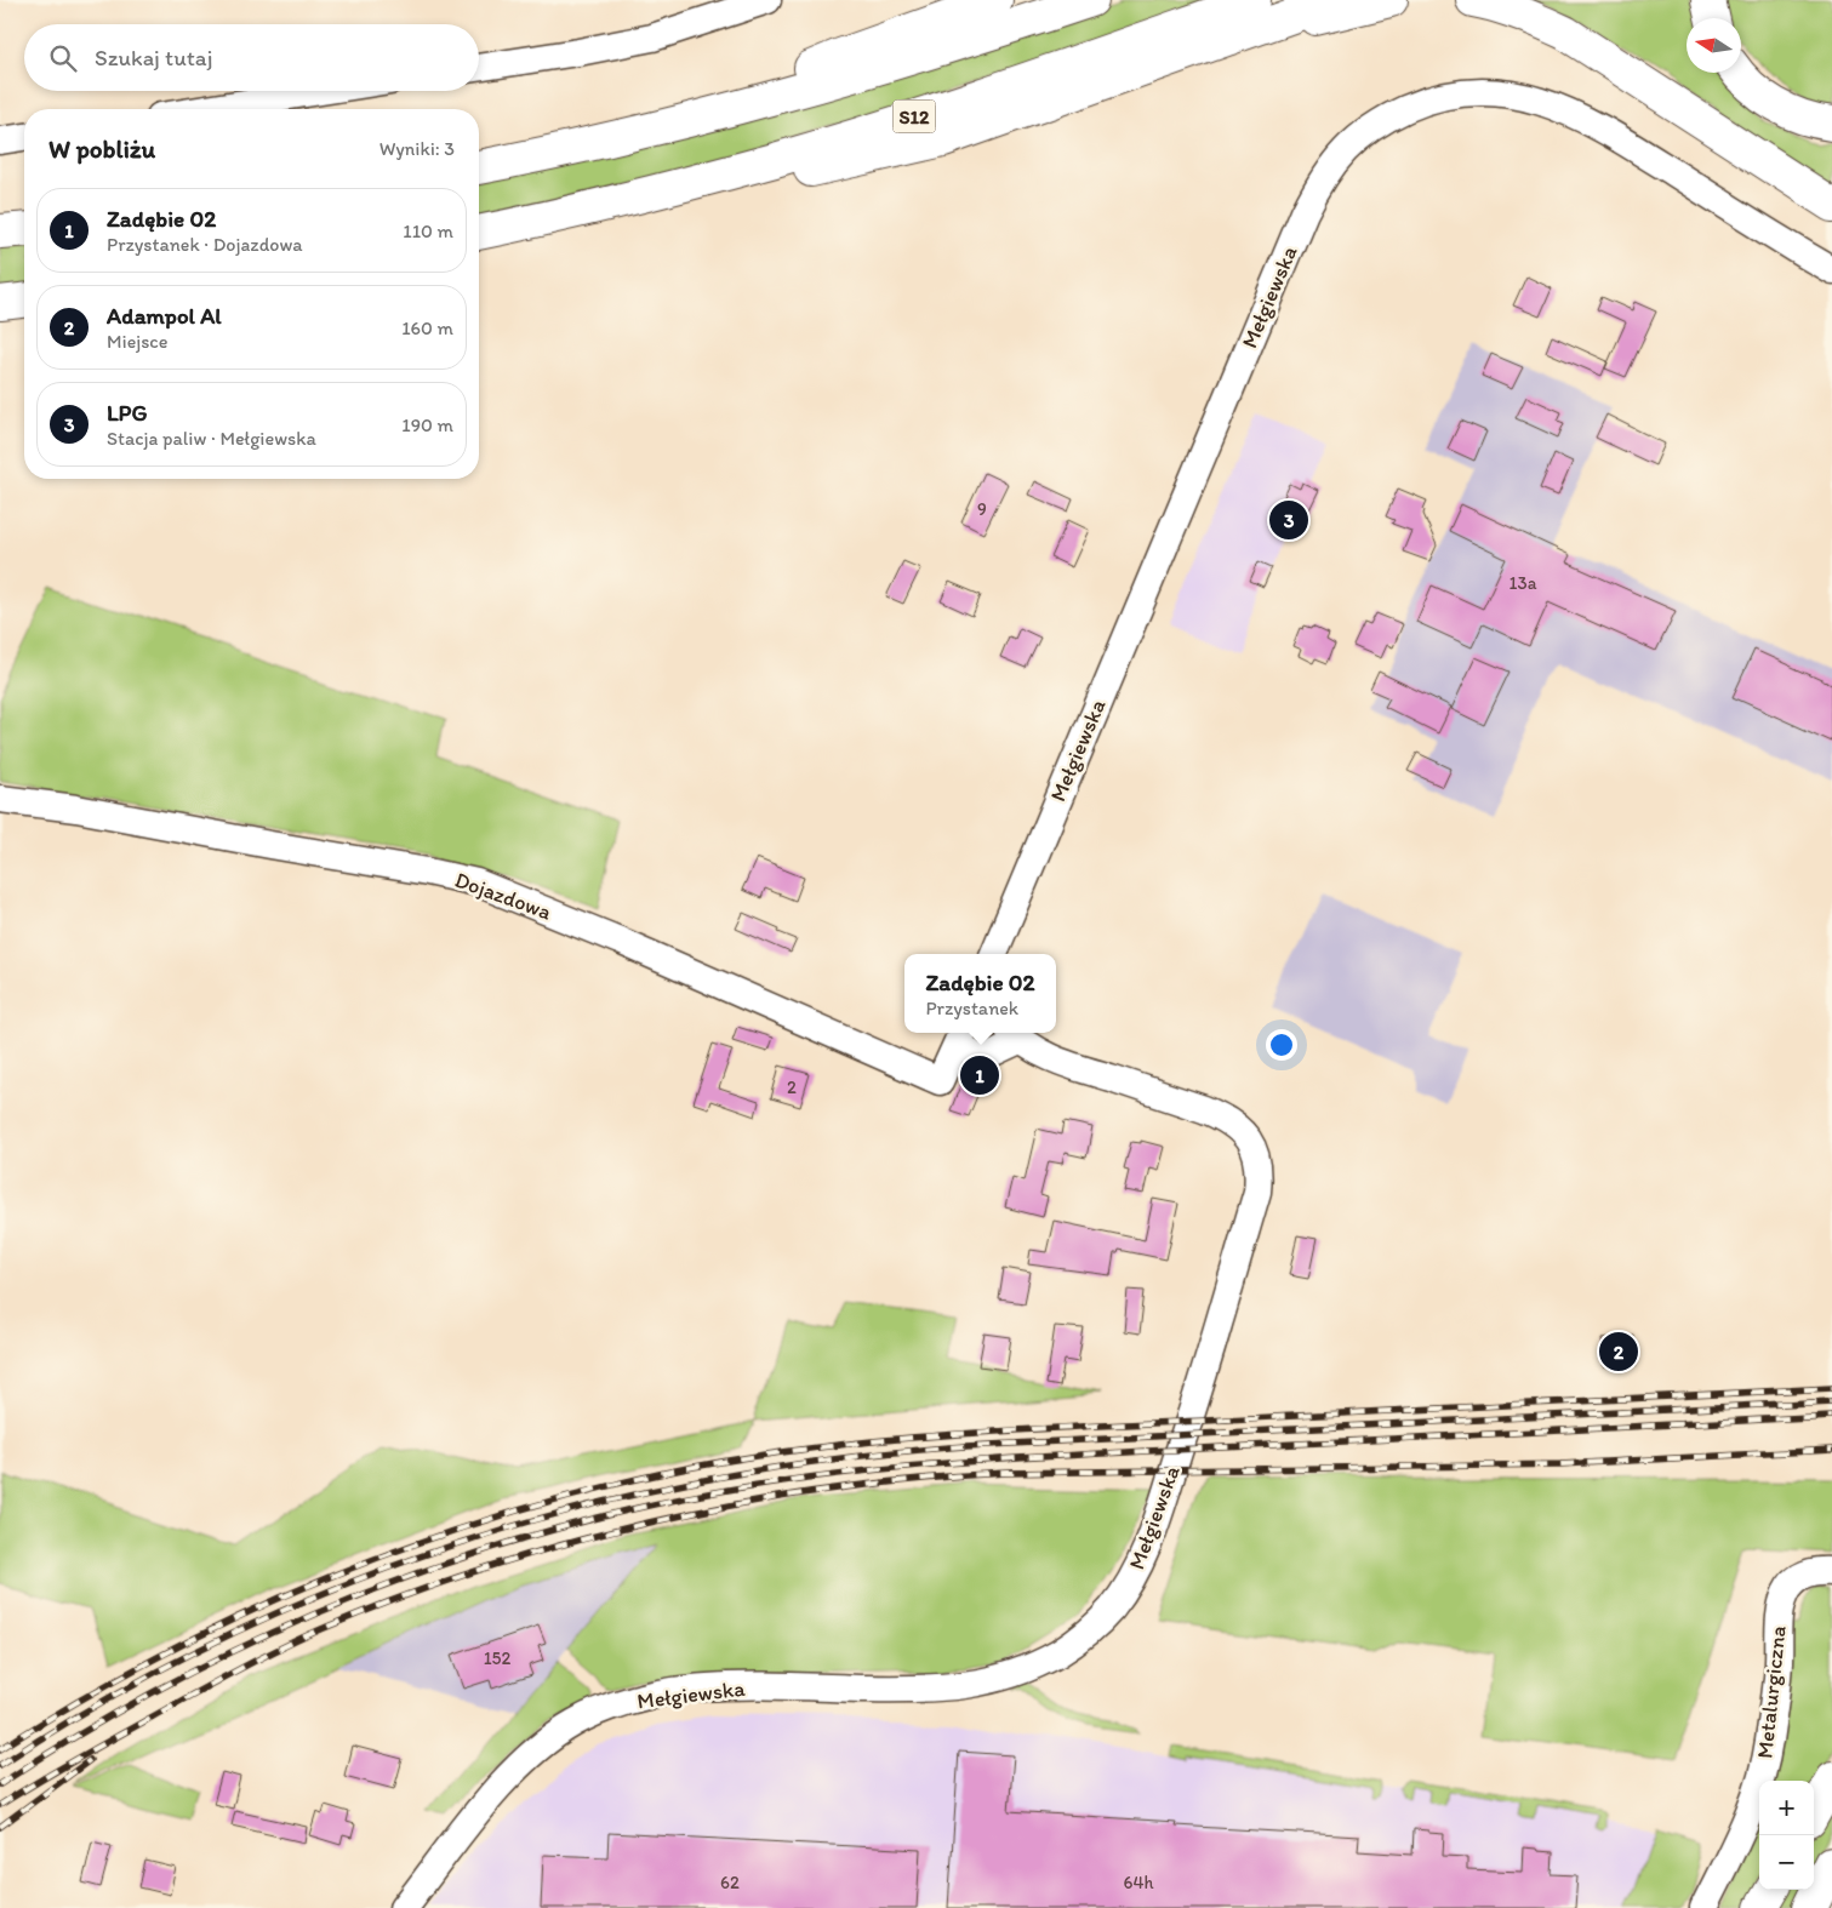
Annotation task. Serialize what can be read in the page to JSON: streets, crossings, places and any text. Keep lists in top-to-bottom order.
{
  "streets": {
    "main road": ["S12"],
    "street": ["Mełgiewska", "Dojazdowa", "Metalurgiczna"]
  },
  "house_numbers": [
    "9",
    "13a",
    "2",
    "152",
    "62",
    "64h"
  ],
  "north": "left",
  "page": {
    "search": "Szukaj tutaj",
    "heading": ["W pobliżu", "Wyniki: 3"],
    "list": [
      {
        "mark": "1",
        "name": "Zadębie 02",
        "note": "Przystanek · Dojazdowa",
        "value": "110 m"
      },
      {
        "mark": "2",
        "name": "Adampol Al",
        "note": "Miejsce",
        "value": "160 m"
      },
      {
        "mark": "3",
        "name": "LPG",
        "note": "Stacja paliw · Mełgiewska",
        "value": "190 m"
      }
    ],
    "pins": ["3", "1", "2"],
    "popup": ["Zadębie 02", "Przystanek"],
    "map_buttons": ["+", "−"]
  }
}
